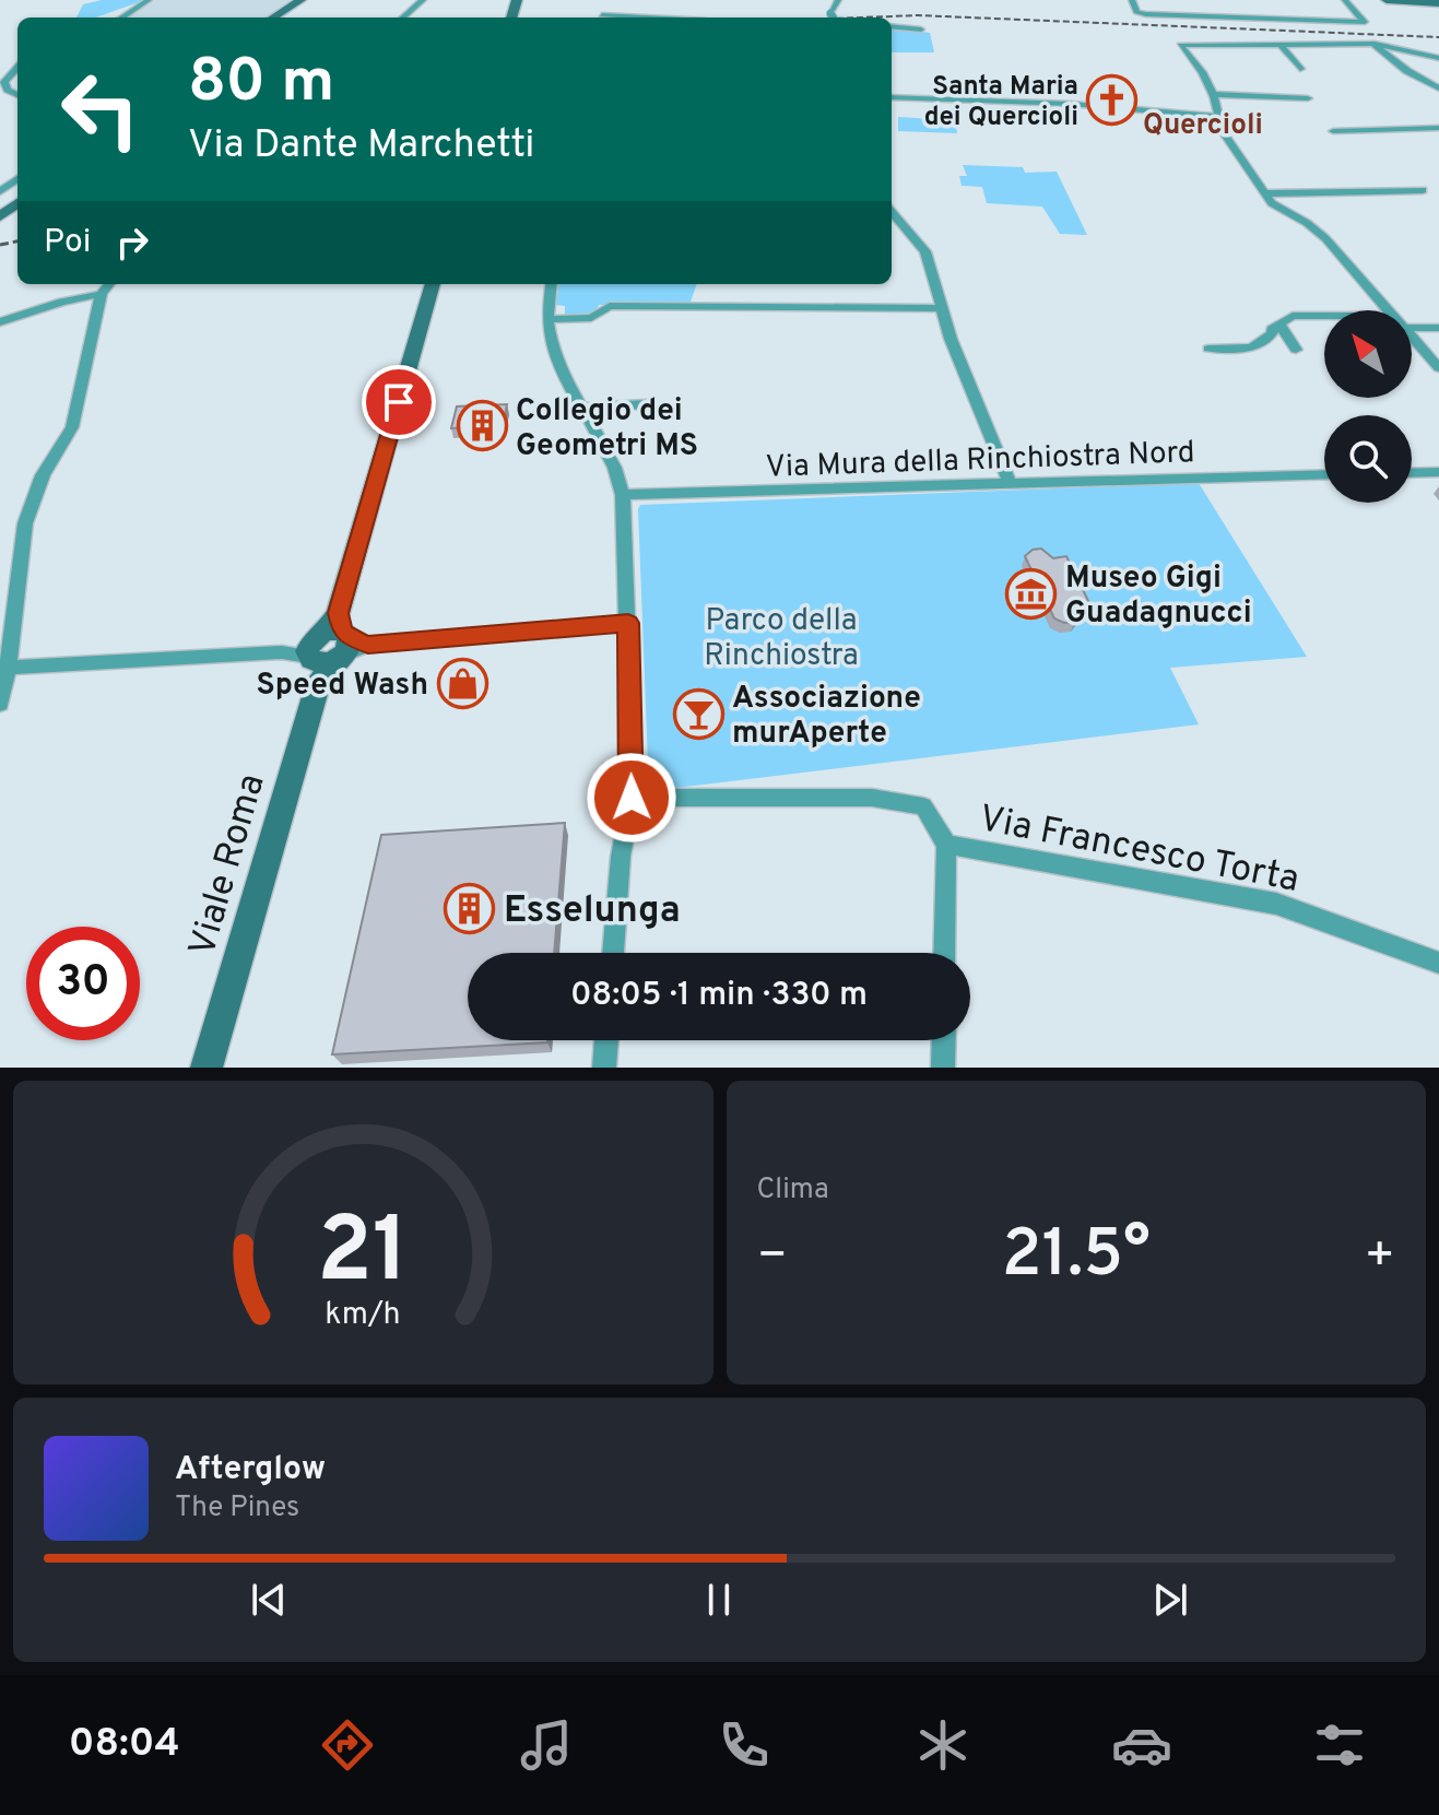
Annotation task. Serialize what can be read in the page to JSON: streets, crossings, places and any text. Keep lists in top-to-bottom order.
{
  "streets": {
    "main road": ["Viale Roma"],
    "street": ["Via Mura della Rinchiostra Nord", "Via Francesco Torta"]
  },
  "districts": ["Quercioli"],
  "parks": ["Parco della Rinchiostra"],
  "places": {
    "church": ["Santa Maria dei Quercioli"],
    "building": ["Collegio dei Geometri MS", "Esselunga"],
    "museum": ["Museo Gigi Guadagnucci"],
    "shop": ["Speed Wash"],
    "bar": ["Associazione murAperte"]
  },
  "north": "top left",
  "page": {
    "turn": ["80 m", "Via Dante Marchetti"],
    "then": "Poi",
    "limit": "30",
    "trip": "08:05 · 1 min · 330 m",
    "tile": "Clima",
    "heat": ["−", "21.5°", "+"],
    "song": ["Afterglow", "The Pines"],
    "tabs": "08:04",
    "gauge": ["21", "km/h"]
  }
}
